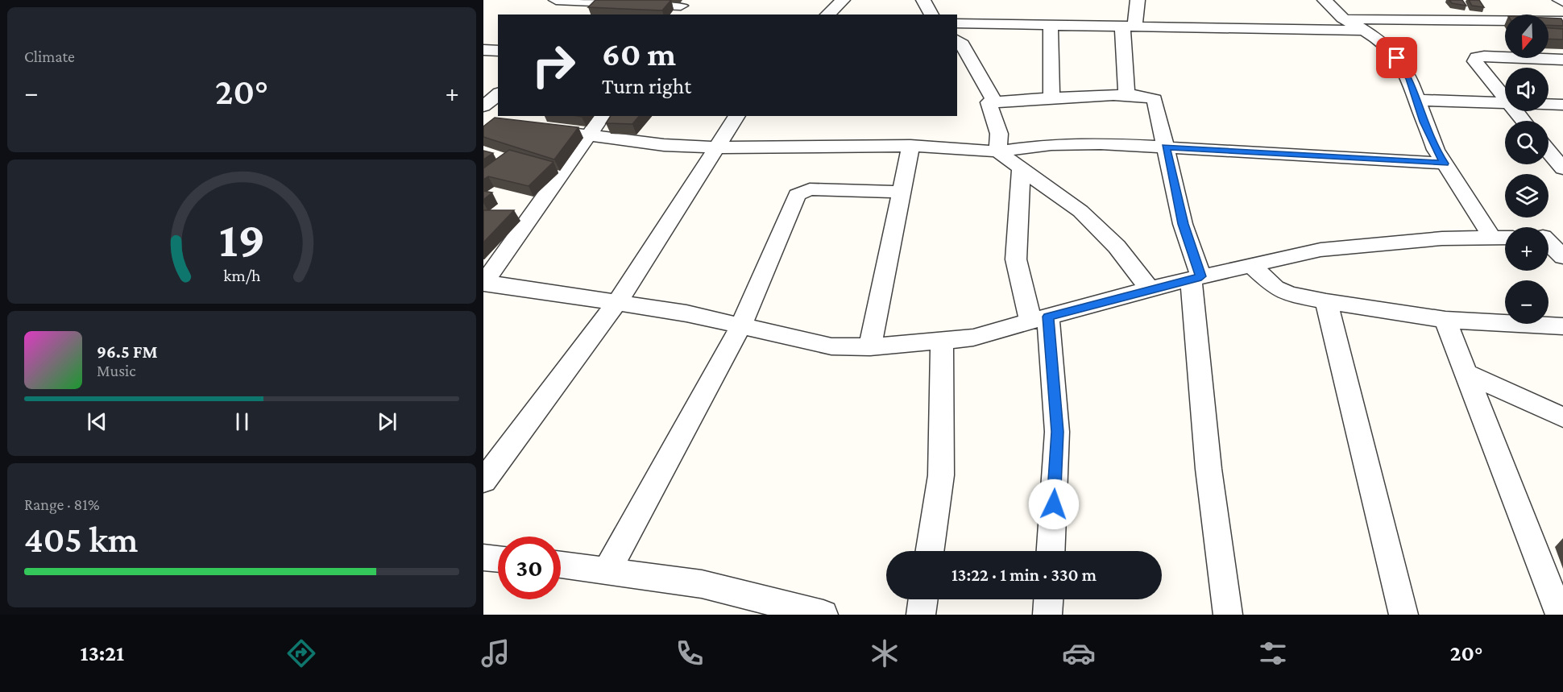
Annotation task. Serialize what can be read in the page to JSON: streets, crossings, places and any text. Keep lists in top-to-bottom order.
{
  "north": "bottom",
  "page": {
    "tile": [
      "Climate",
      ["Range · 81%", "405 km"]
    ],
    "map_buttons": ["+", "−"],
    "turn": ["60 m", "Turn right"],
    "heat": ["−", "20°", "+"],
    "song": ["96.5 FM", "Music"],
    "limit": "30",
    "trip": "13:22 · 1 min · 330 m",
    "tabs": ["13:21", "20°"],
    "gauge": ["19", "km/h"]
  }
}
